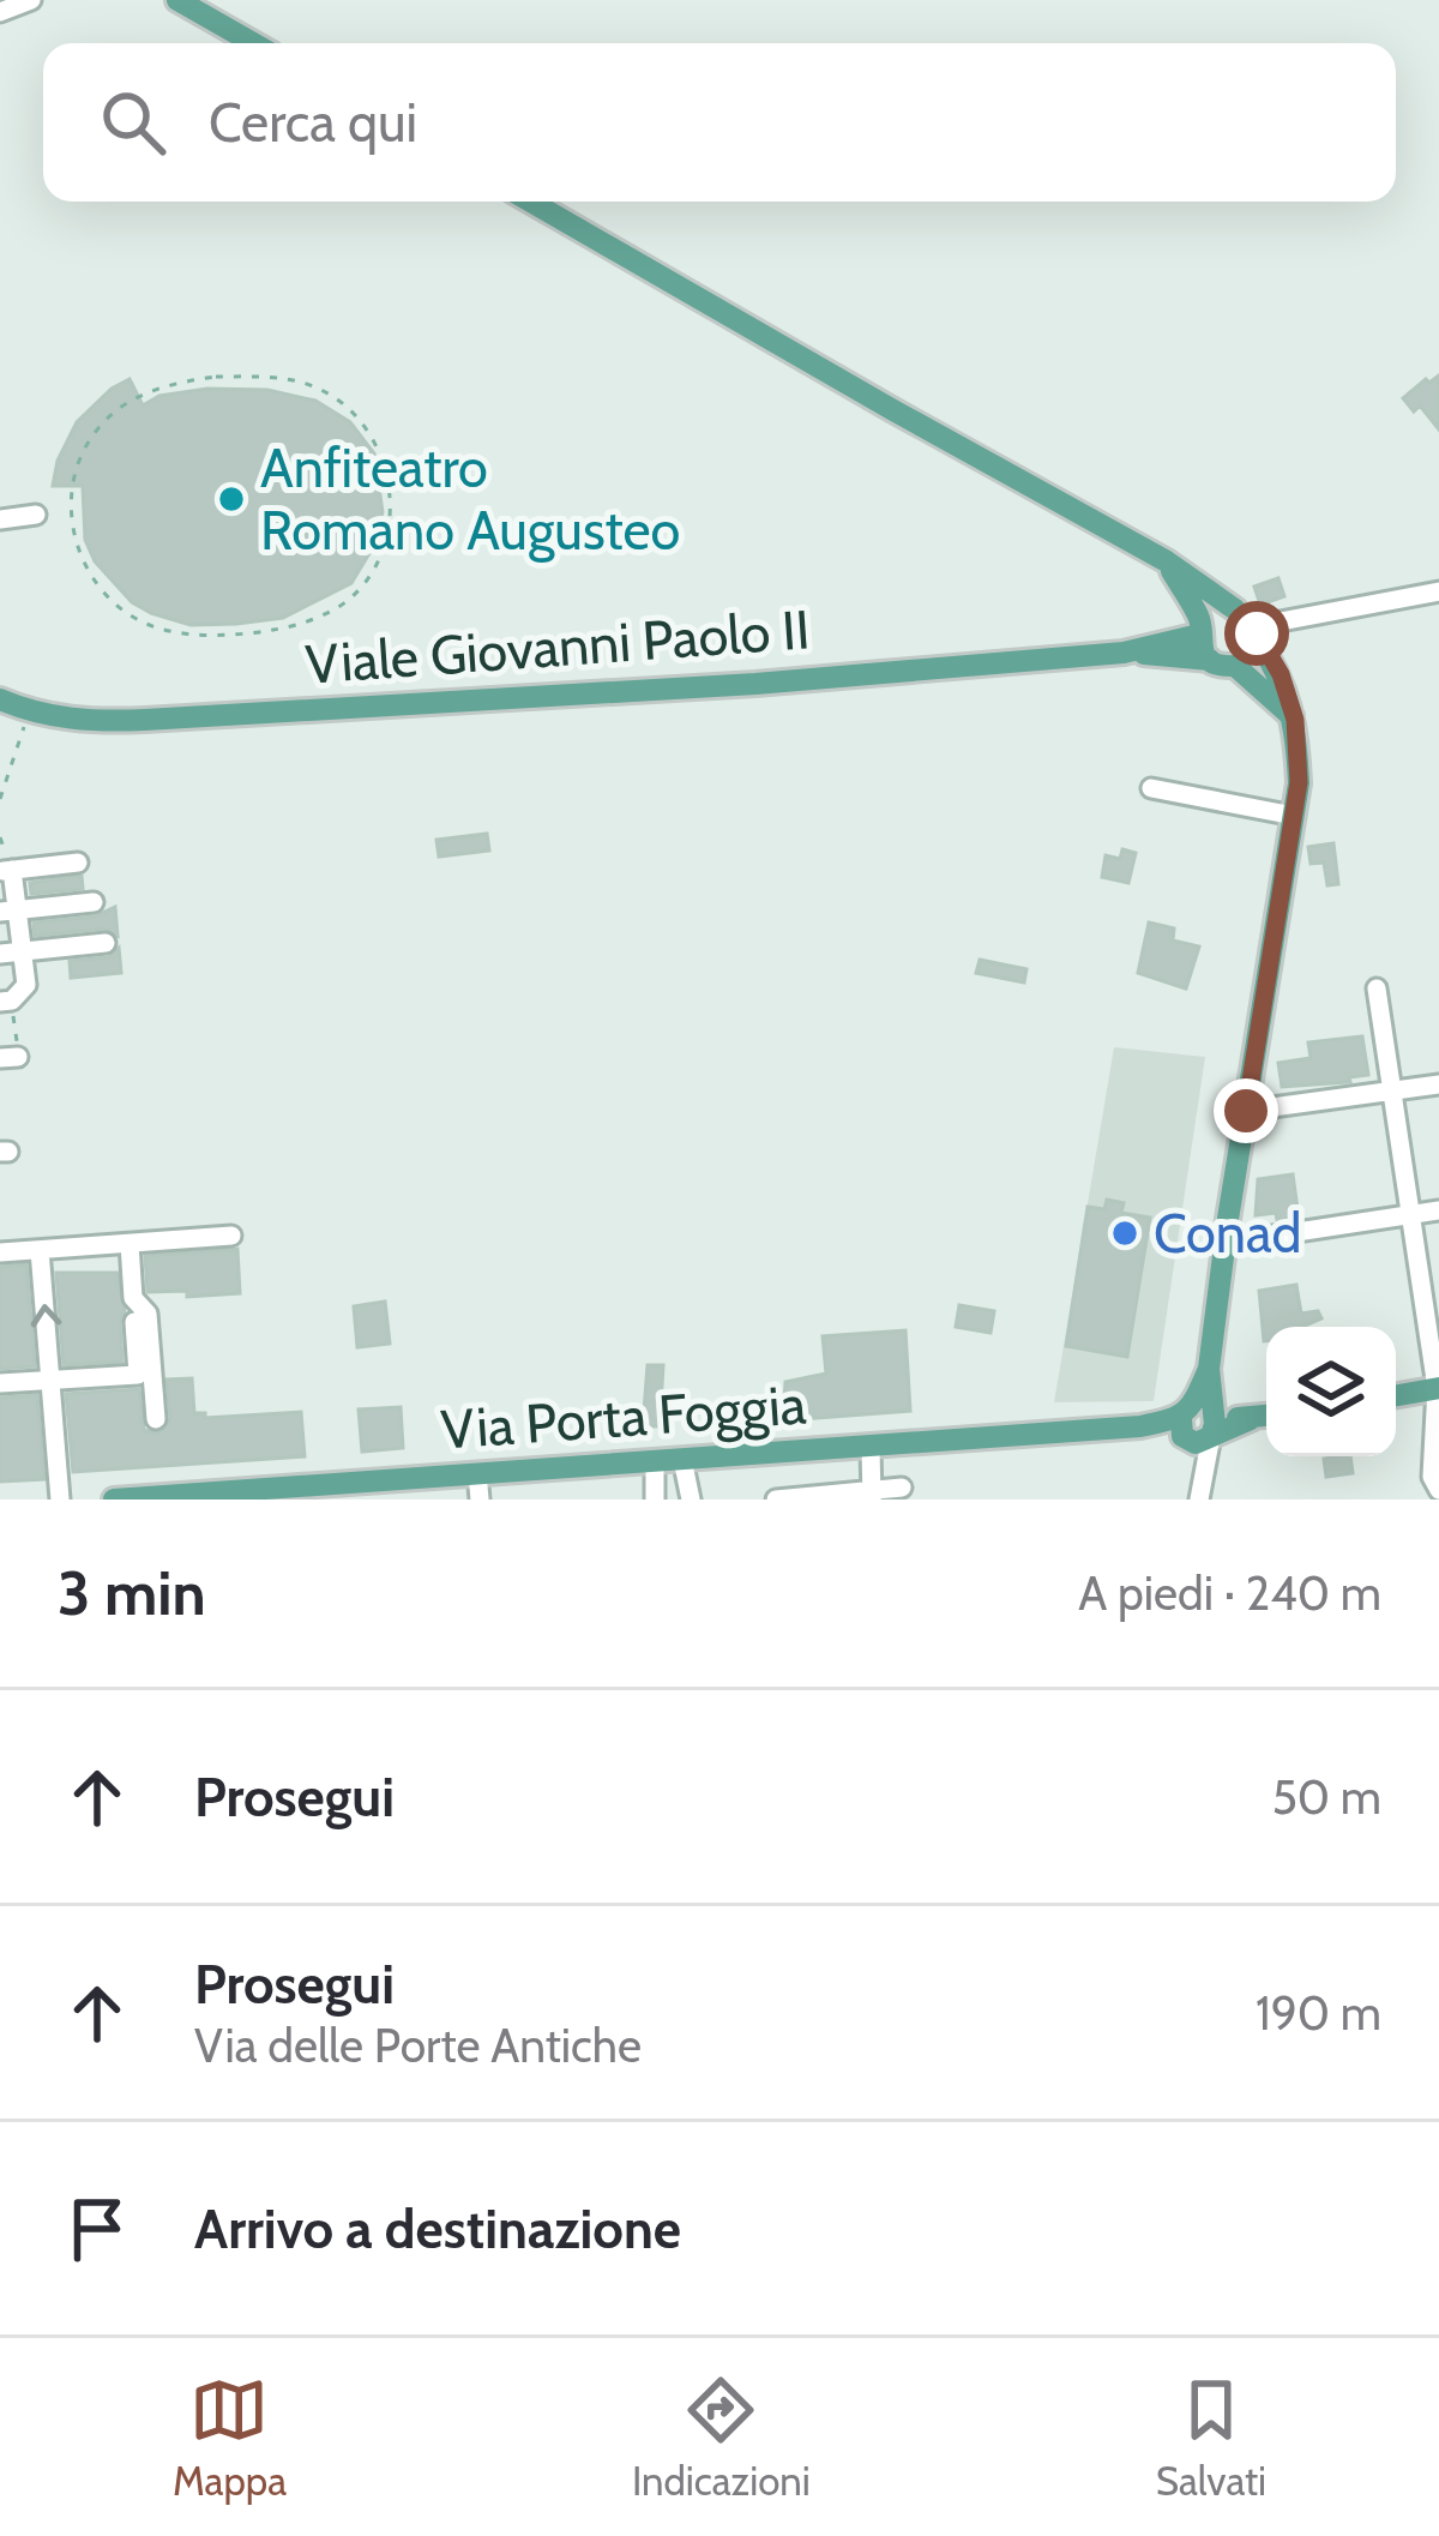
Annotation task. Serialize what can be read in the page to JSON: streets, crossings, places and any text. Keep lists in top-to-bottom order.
{
  "streets": {
    "main road": ["Viale Giovanni Paolo II", "Via Porta Foggia"]
  },
  "places": ["Anfiteatro Romano Augusteo", "Conad"],
  "page": {
    "search": "Cerca qui",
    "heading": ["3 min", "A piedi · 240 m"],
    "list": [
      ["Prosegui", "50 m"],
      ["Prosegui", "Via delle Porte Antiche", "190 m"],
      "Arrivo a destinazione"
    ],
    "nav": ["Mappa", "Indicazioni", "Salvati"]
  }
}
